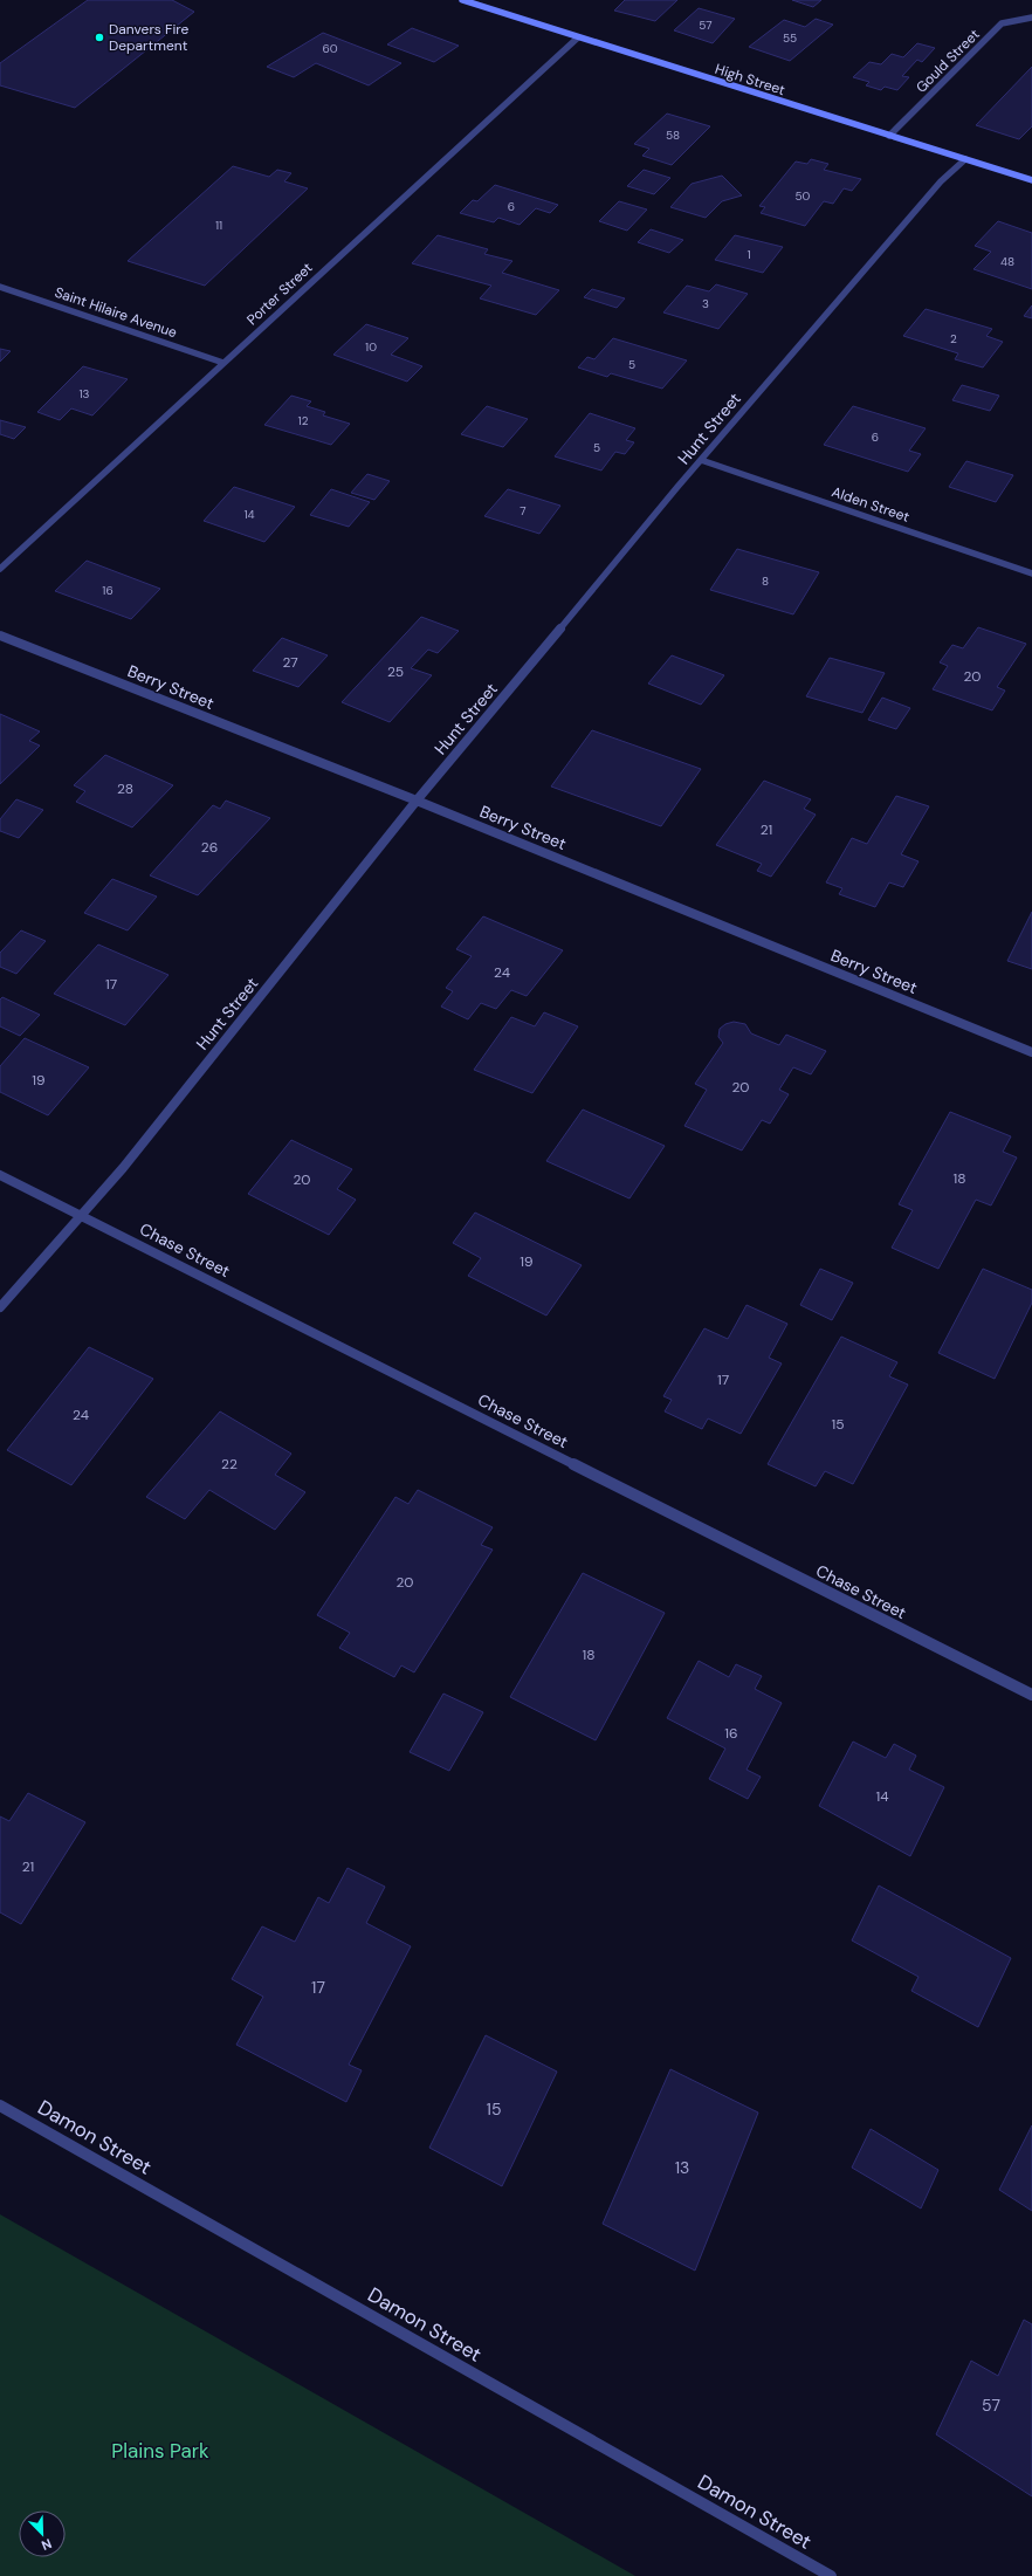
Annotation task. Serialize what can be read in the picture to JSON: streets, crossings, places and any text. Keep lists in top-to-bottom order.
{
  "streets": {
    "main road": ["High Street"],
    "street": [
      "Gould Street",
      "Porter Street",
      "Saint Hilaire Avenue",
      "Hunt Street",
      "Alden Street",
      "Berry Street",
      "Chase Street",
      "Damon Street"
    ]
  },
  "crossings": [
    ["Gould Street", "High Street"],
    ["High Street", "Porter Street"],
    ["High Street", "Hunt Street"],
    ["Porter Street", "Saint Hilaire Avenue"],
    ["Hunt Street", "Alden Street"],
    ["Hunt Street", "Berry Street"],
    ["Hunt Street", "Chase Street"]
  ],
  "parks": ["Plains Park"],
  "places": ["Danvers Fire Department"],
  "house_numbers": [
    "57",
    "55",
    "60",
    "58",
    "50",
    "6",
    "11",
    "1",
    "48",
    "3",
    "2",
    "10",
    "5",
    "13",
    "12",
    "6",
    "5",
    "7",
    "14",
    "8",
    "16",
    "27",
    "25",
    "20",
    "28",
    "21",
    "26",
    "24",
    "17",
    "19",
    "20",
    "18",
    "20",
    "19",
    "17",
    "24",
    "15",
    "22",
    "20",
    "18",
    "16",
    "14",
    "21",
    "17",
    "15",
    "13",
    "57"
  ],
  "north": "bottom right"
}
